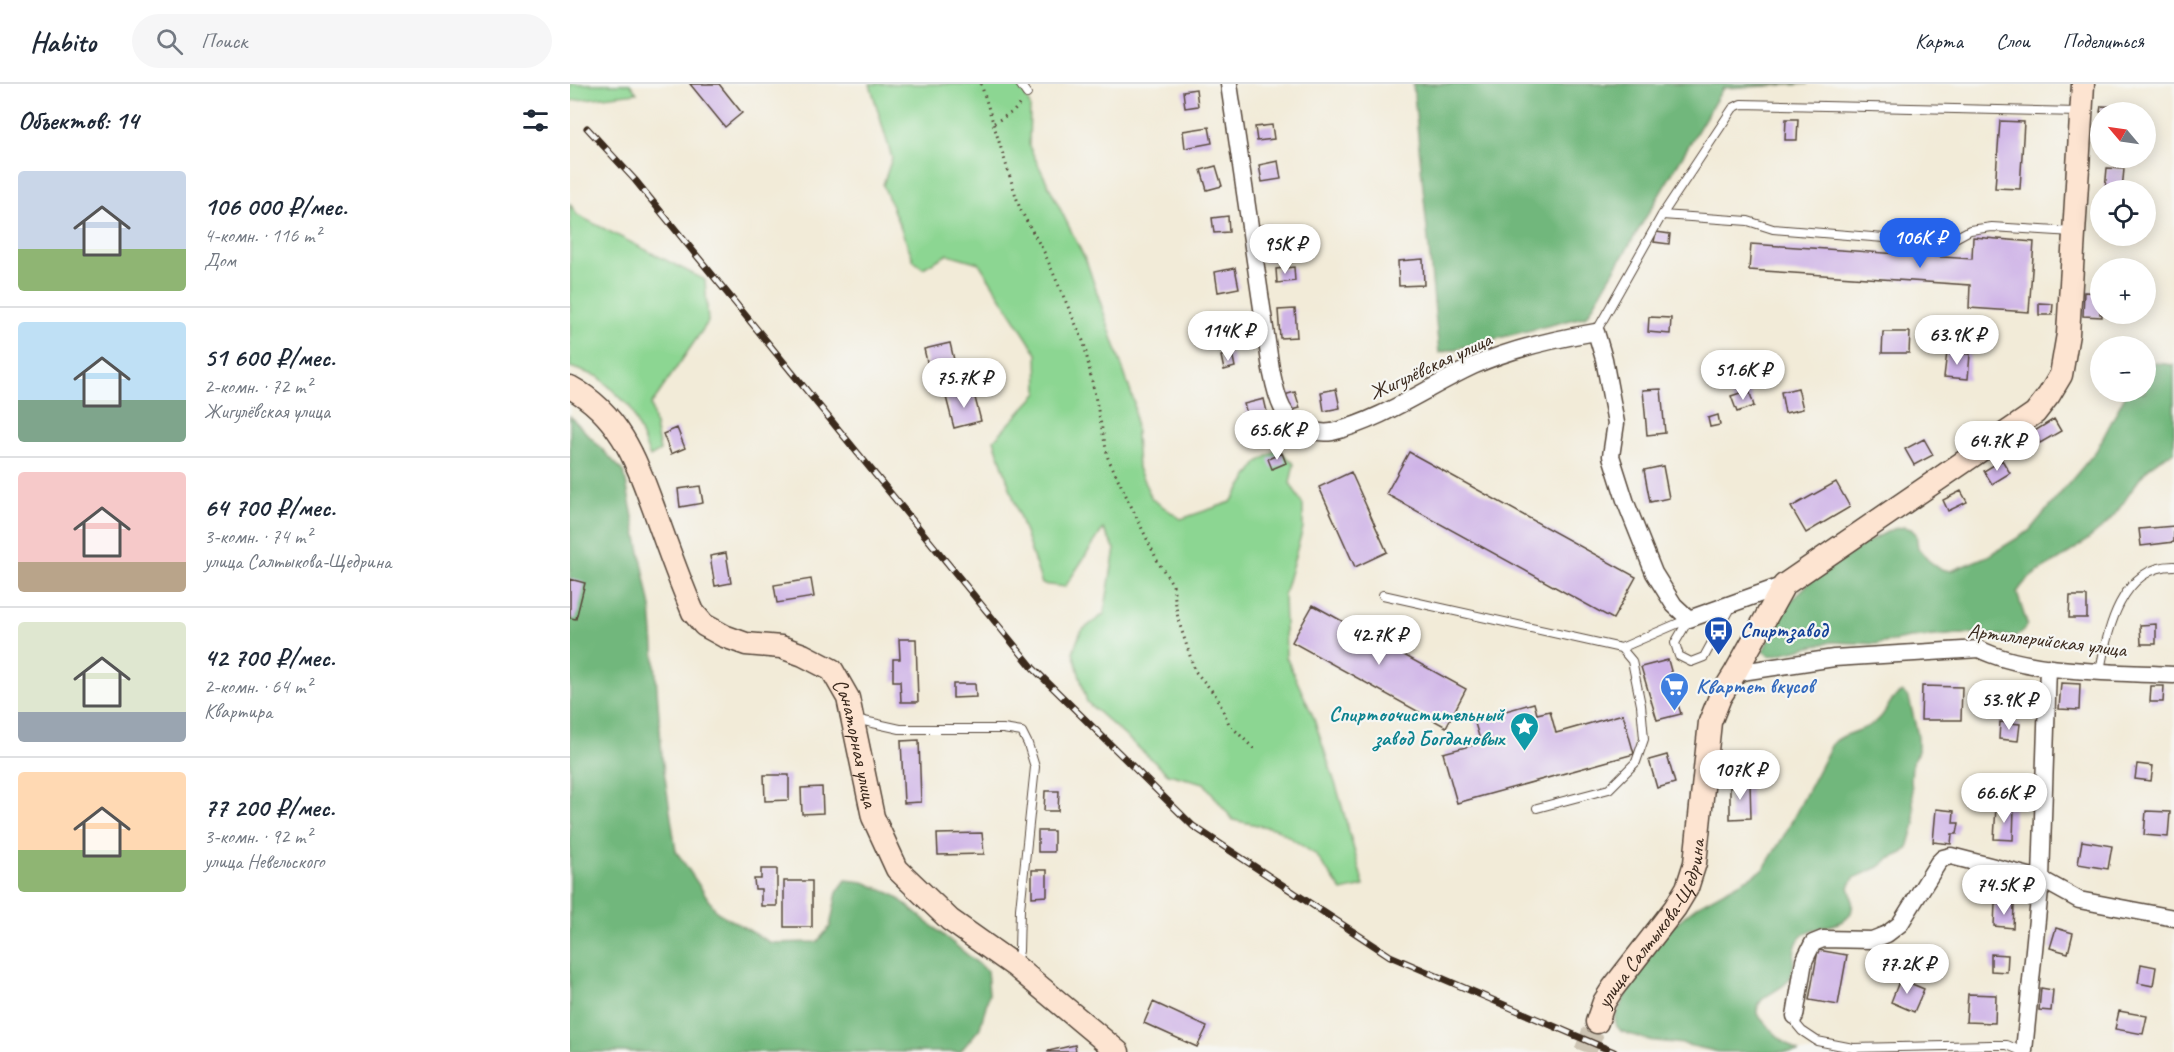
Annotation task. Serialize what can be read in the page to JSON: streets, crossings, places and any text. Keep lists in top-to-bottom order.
{
  "streets": {
    "street": [
      "Жигулёвская улица",
      "Артиллерийская улица",
      "Санаторная улица",
      "улица Салтыкова-Щедрина"
    ]
  },
  "crossings": [
    ["Артиллерийская улица", "улица Салтыкова-Щедрина"]
  ],
  "places": {
    "bus stop": ["Спиртзавод"],
    "supermarket": ["Квартет вкусов"],
    "place": ["Спиртоочистительный завод Богдановых"]
  },
  "north": "top left",
  "page": {
    "header": "Habito",
    "search": "Поиск",
    "nav": ["Карта", "Слои", "Поделиться"],
    "heading": "Объектов: 14",
    "map_buttons": ["+", "−"],
    "list": [
      {
        "name": "106 000 ₽/мес.",
        "note": "4-комн. · 116 m² · Дом"
      },
      {
        "name": "51 600 ₽/мес.",
        "note": "2-комн. · 72 m² · Жигулёвская улица"
      },
      {
        "name": "64 700 ₽/мес.",
        "note": "3-комн. · 74 m² · улица Салтыкова-Щедрина"
      },
      {
        "name": "42 700 ₽/мес.",
        "note": "2-комн. · 64 m² · Квартира"
      },
      {
        "name": "77 200 ₽/мес.",
        "note": "3-комн. · 92 m² · улица Невельского"
      }
    ],
    "price": [
      "106K ₽",
      "95K ₽",
      "114K ₽",
      "63.9K ₽",
      "51.6K ₽",
      "75.7K ₽",
      "65.6K ₽",
      "64.7K ₽",
      "42.7K ₽",
      "53.9K ₽",
      "107K ₽",
      "66.6K ₽",
      "74.5K ₽",
      "77.2K ₽"
    ]
  }
}
